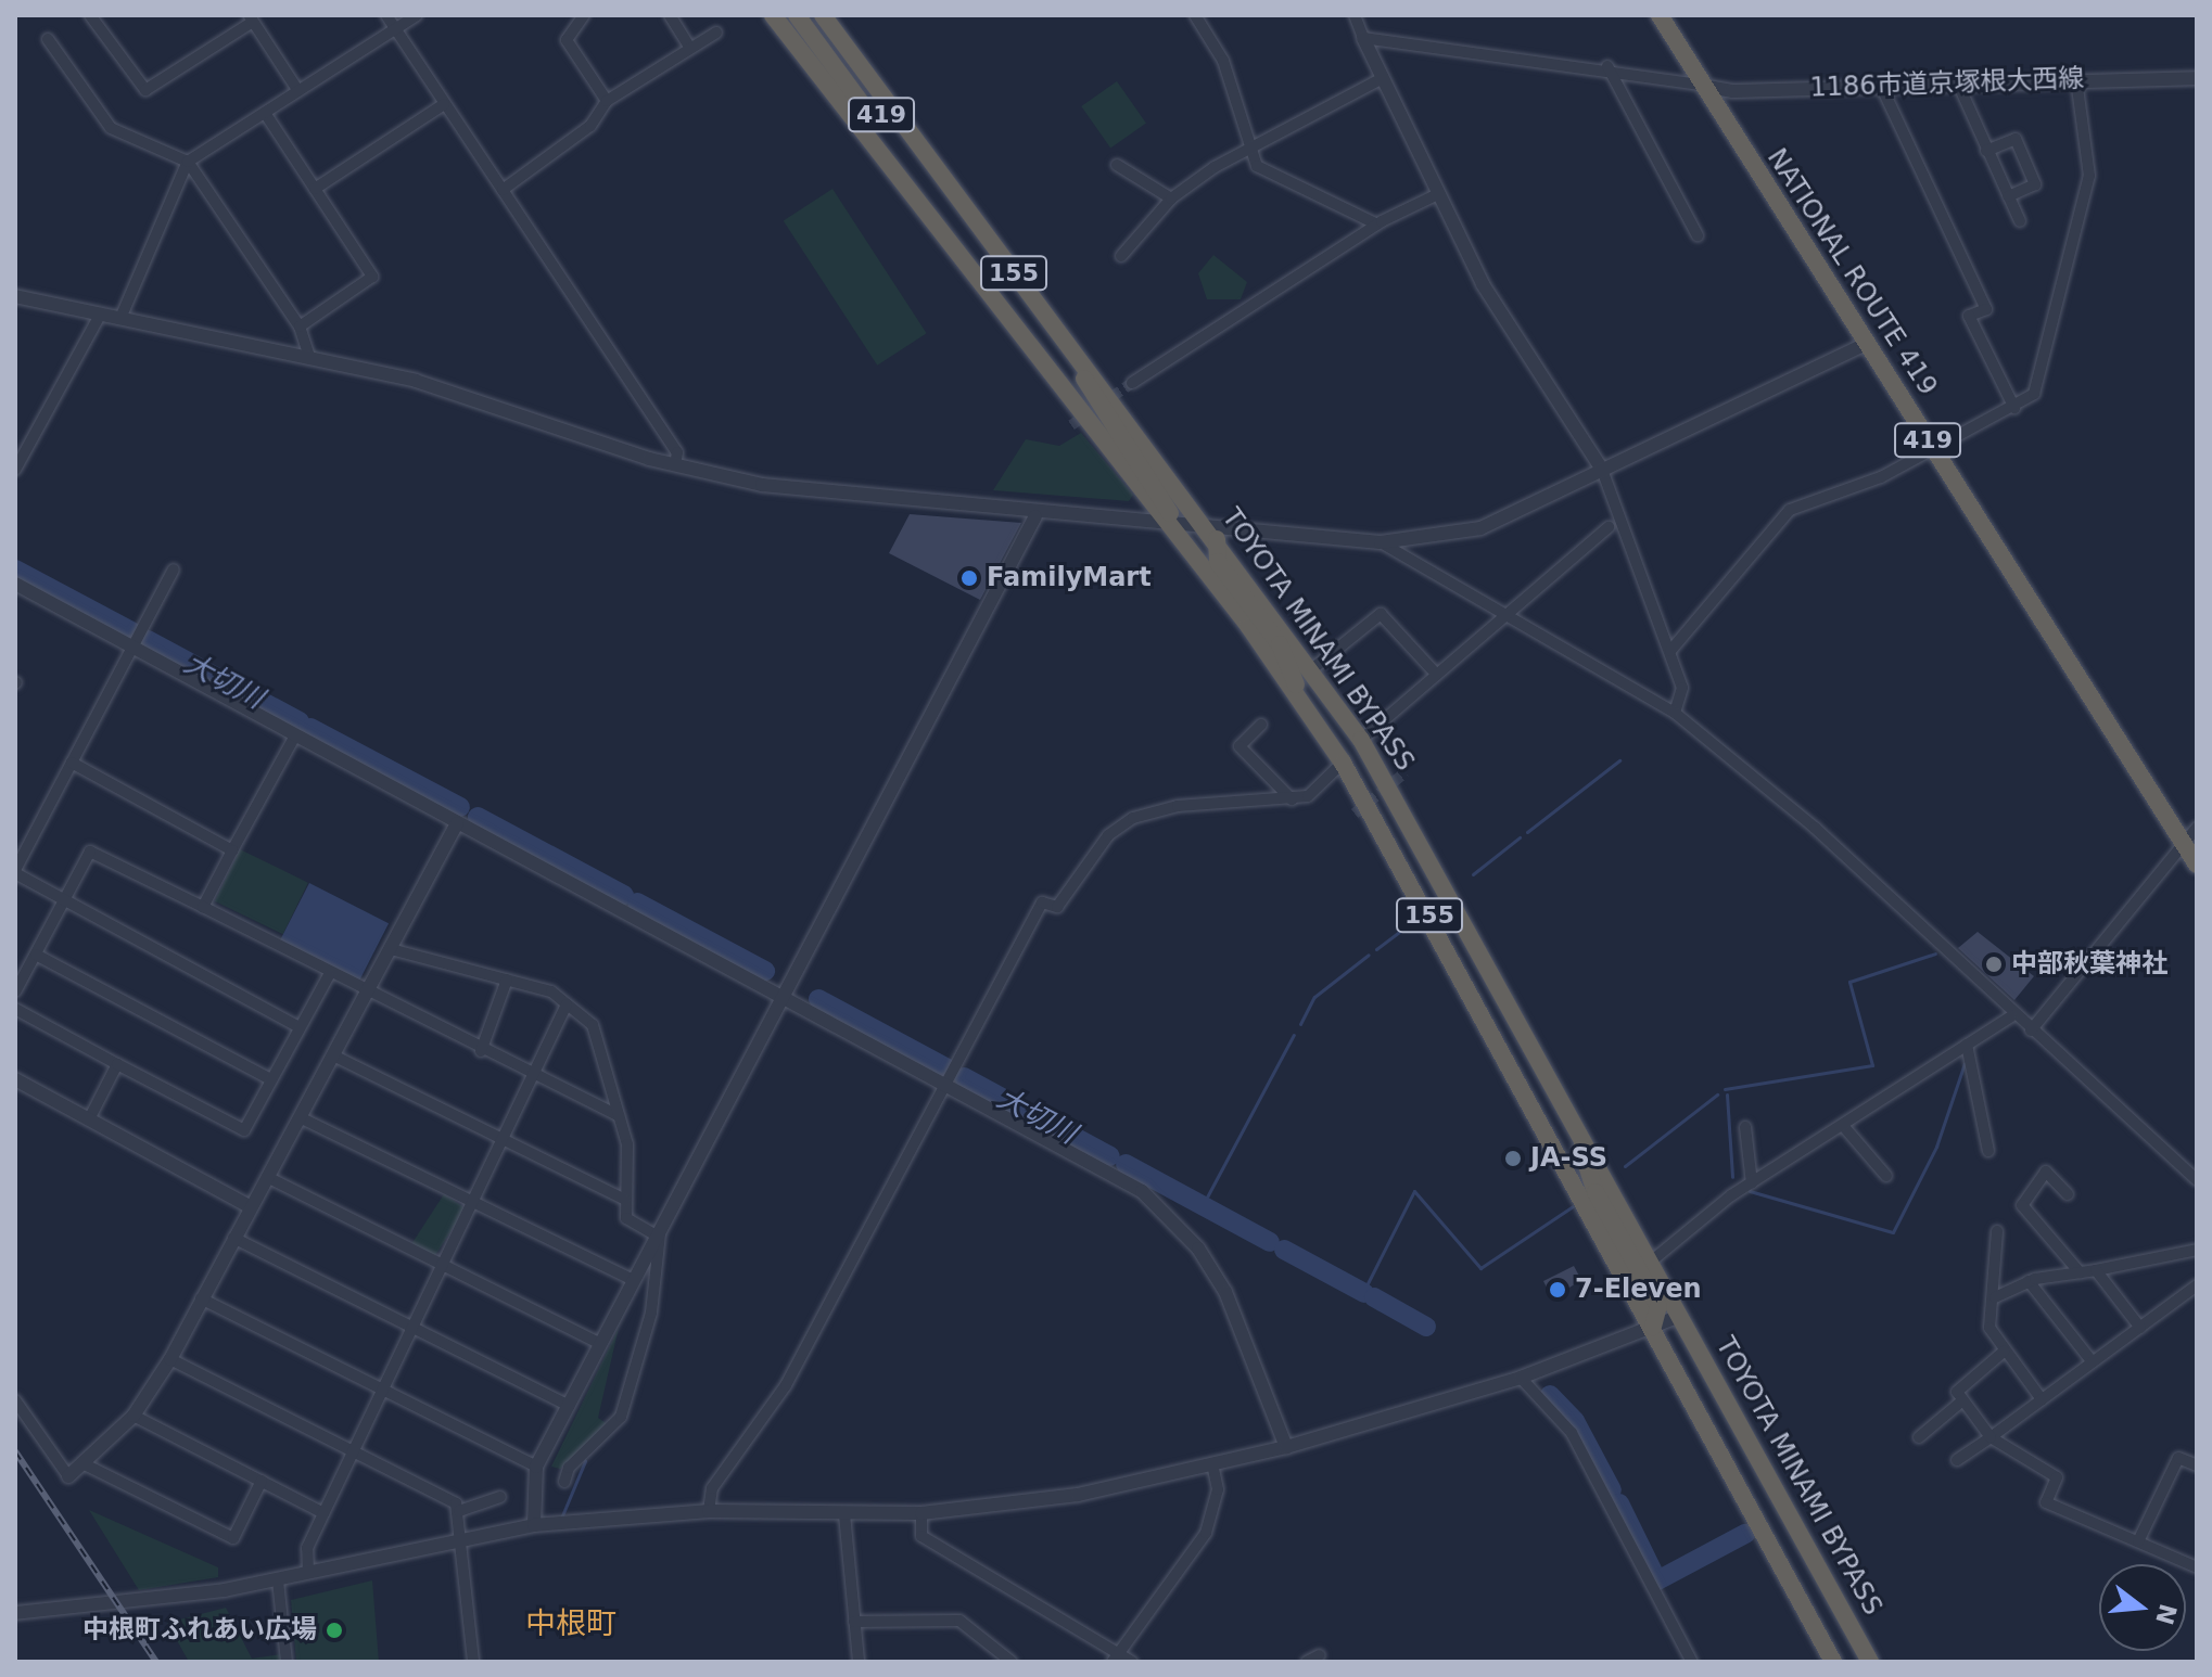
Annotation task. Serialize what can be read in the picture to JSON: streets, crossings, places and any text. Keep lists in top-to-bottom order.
{
  "streets": {
    "highway": [
      "419",
      "NATIONAL ROUTE 419",
      "155",
      "TOYOTA MINAMI BYPASS"
    ],
    "street": ["1186市道京塚根大西線"]
  },
  "crossings": [
    ["1186市道京塚根大西線", "NATIONAL ROUTE 419"],
    ["419", "TOYOTA MINAMI BYPASS"],
    ["155", "TOYOTA MINAMI BYPASS"]
  ],
  "districts": ["中根町"],
  "water": ["大切川"],
  "places": [
    "FamilyMart",
    "中部秋葉神社",
    "JA-SS",
    "7-Eleven",
    "中根町ふれあい広場"
  ],
  "north": "right"
}
